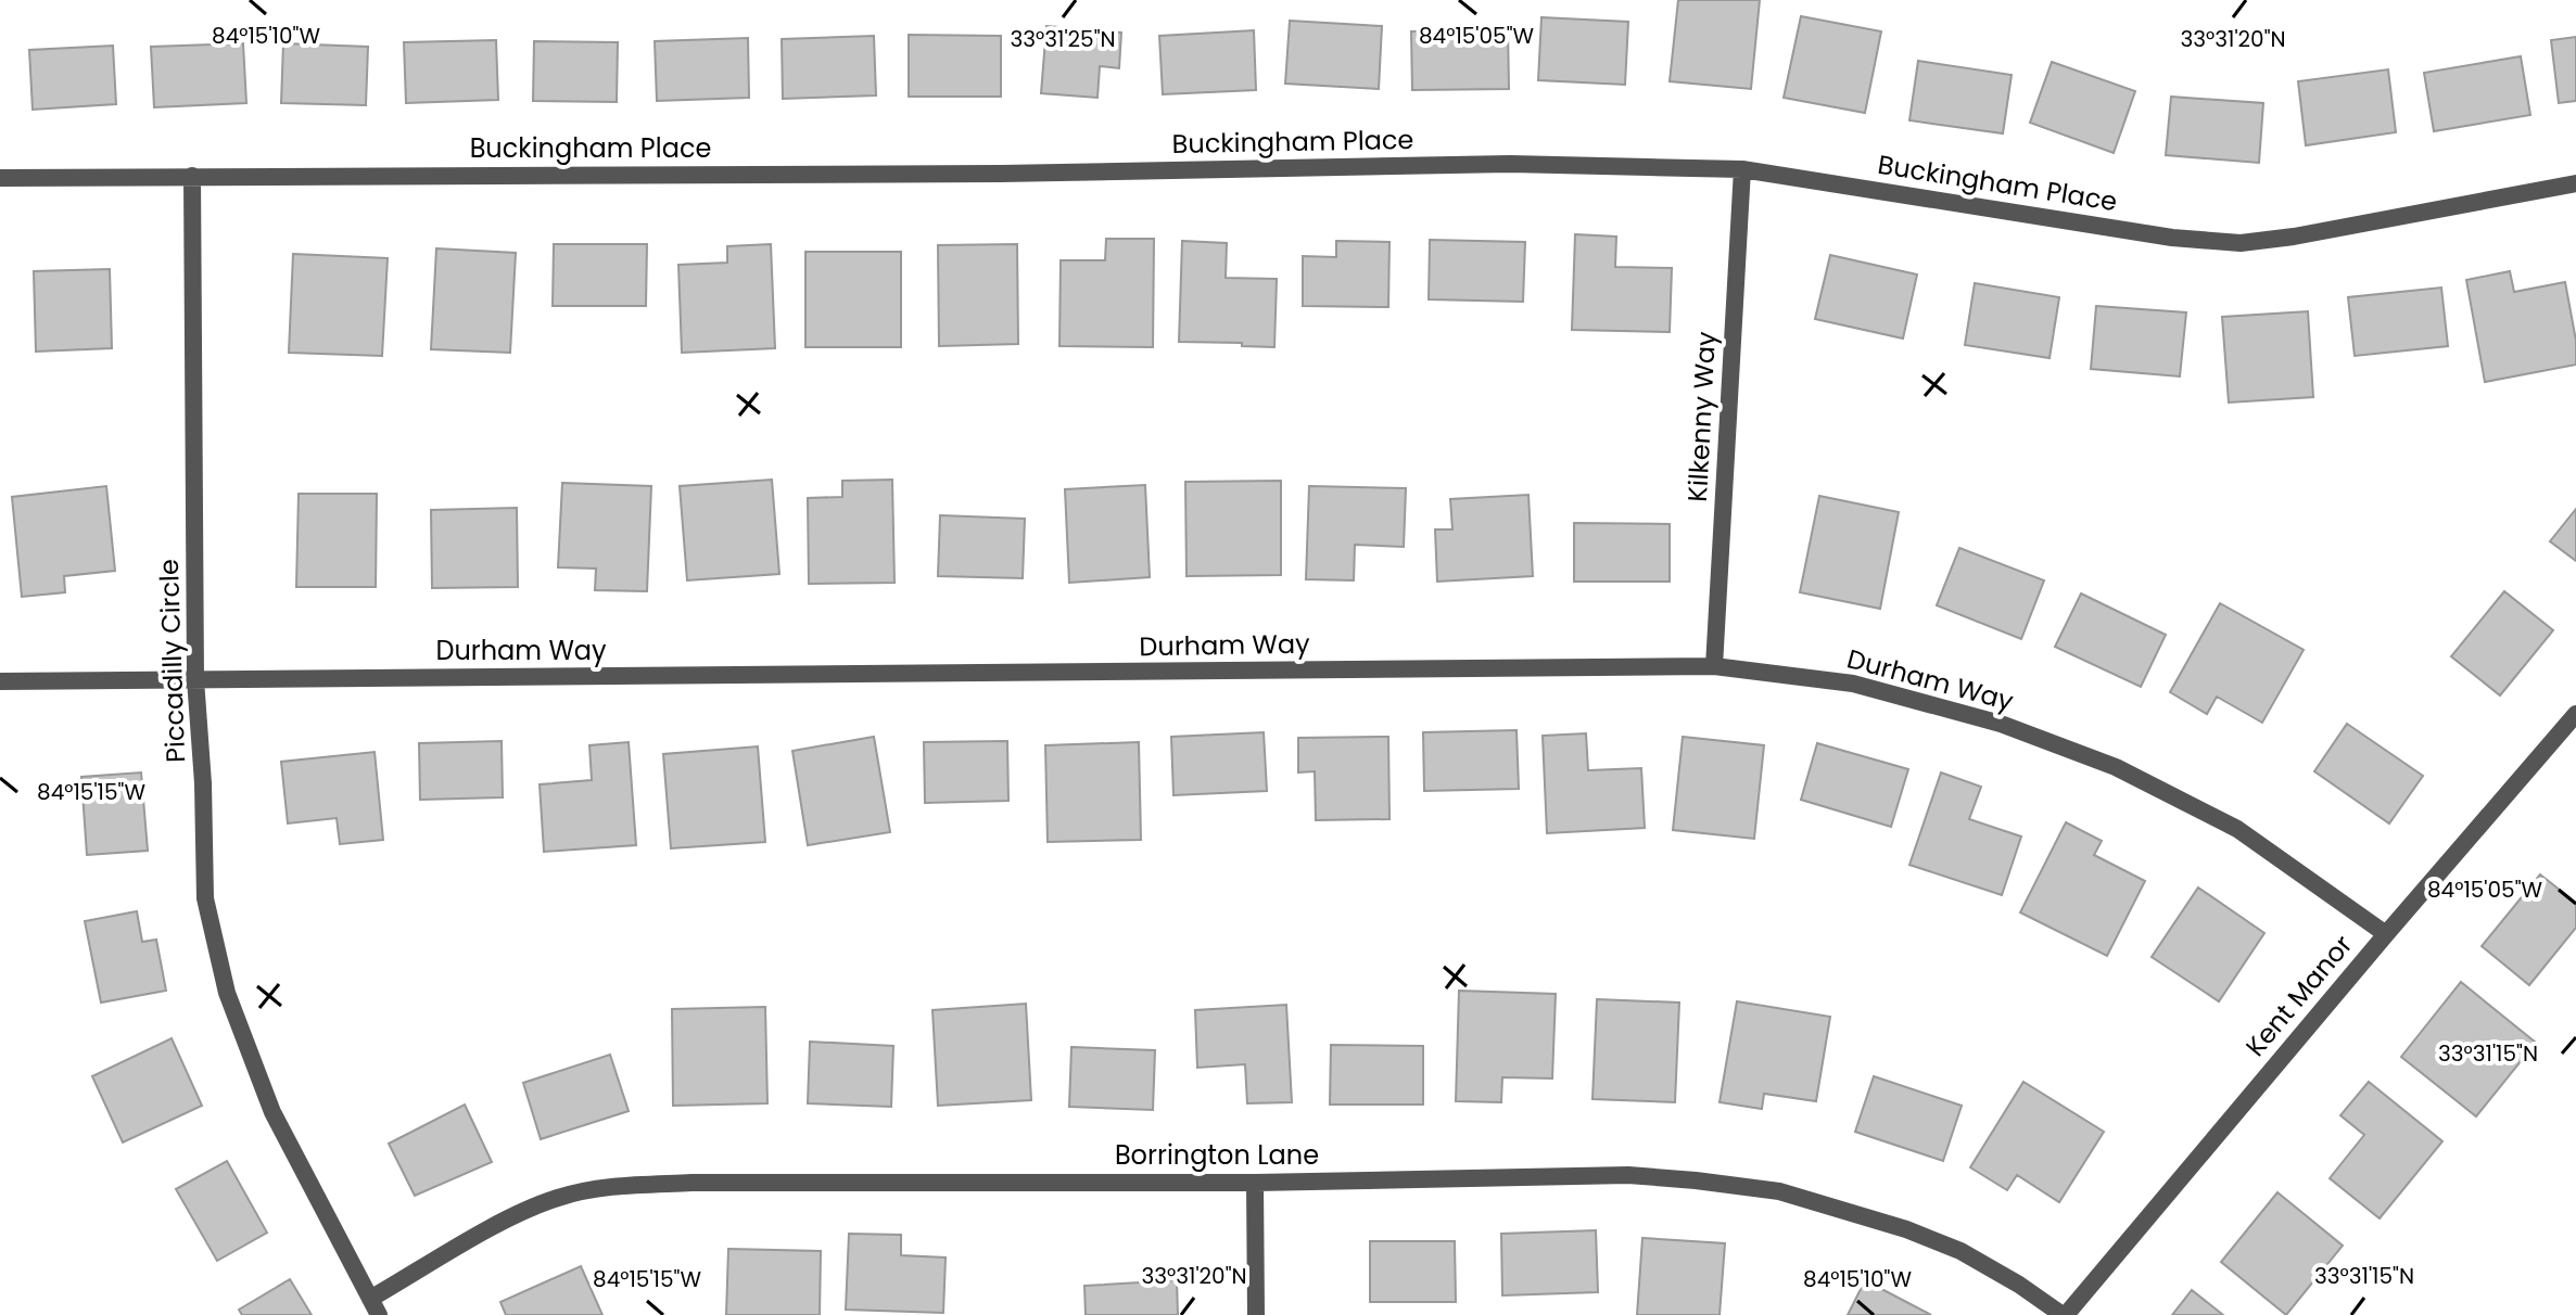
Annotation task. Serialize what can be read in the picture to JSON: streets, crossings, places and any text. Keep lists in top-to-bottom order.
{
  "streets": {
    "street": [
      "Buckingham Place",
      "Kilkenny Way",
      "Durham Way",
      "Piccadilly Circle",
      "Kent Manor",
      "Borrington Lane"
    ]
  },
  "crossings": [
    ["Buckingham Place", "Kilkenny Way"],
    ["Buckingham Place", "Piccadilly Circle"],
    ["Kilkenny Way", "Durham Way"],
    ["Durham Way", "Piccadilly Circle"],
    ["Durham Way", "Kent Manor"],
    ["Piccadilly Circle", "Borrington Lane"],
    ["Kent Manor", "Borrington Lane"]
  ],
  "coordinates": [
    "84°15'05\"W",
    "84°15'10\"W",
    "33°31'25\"N",
    "33°31'20\"N",
    "84°15'15\"W",
    "33°31'15\"N"
  ]
}
